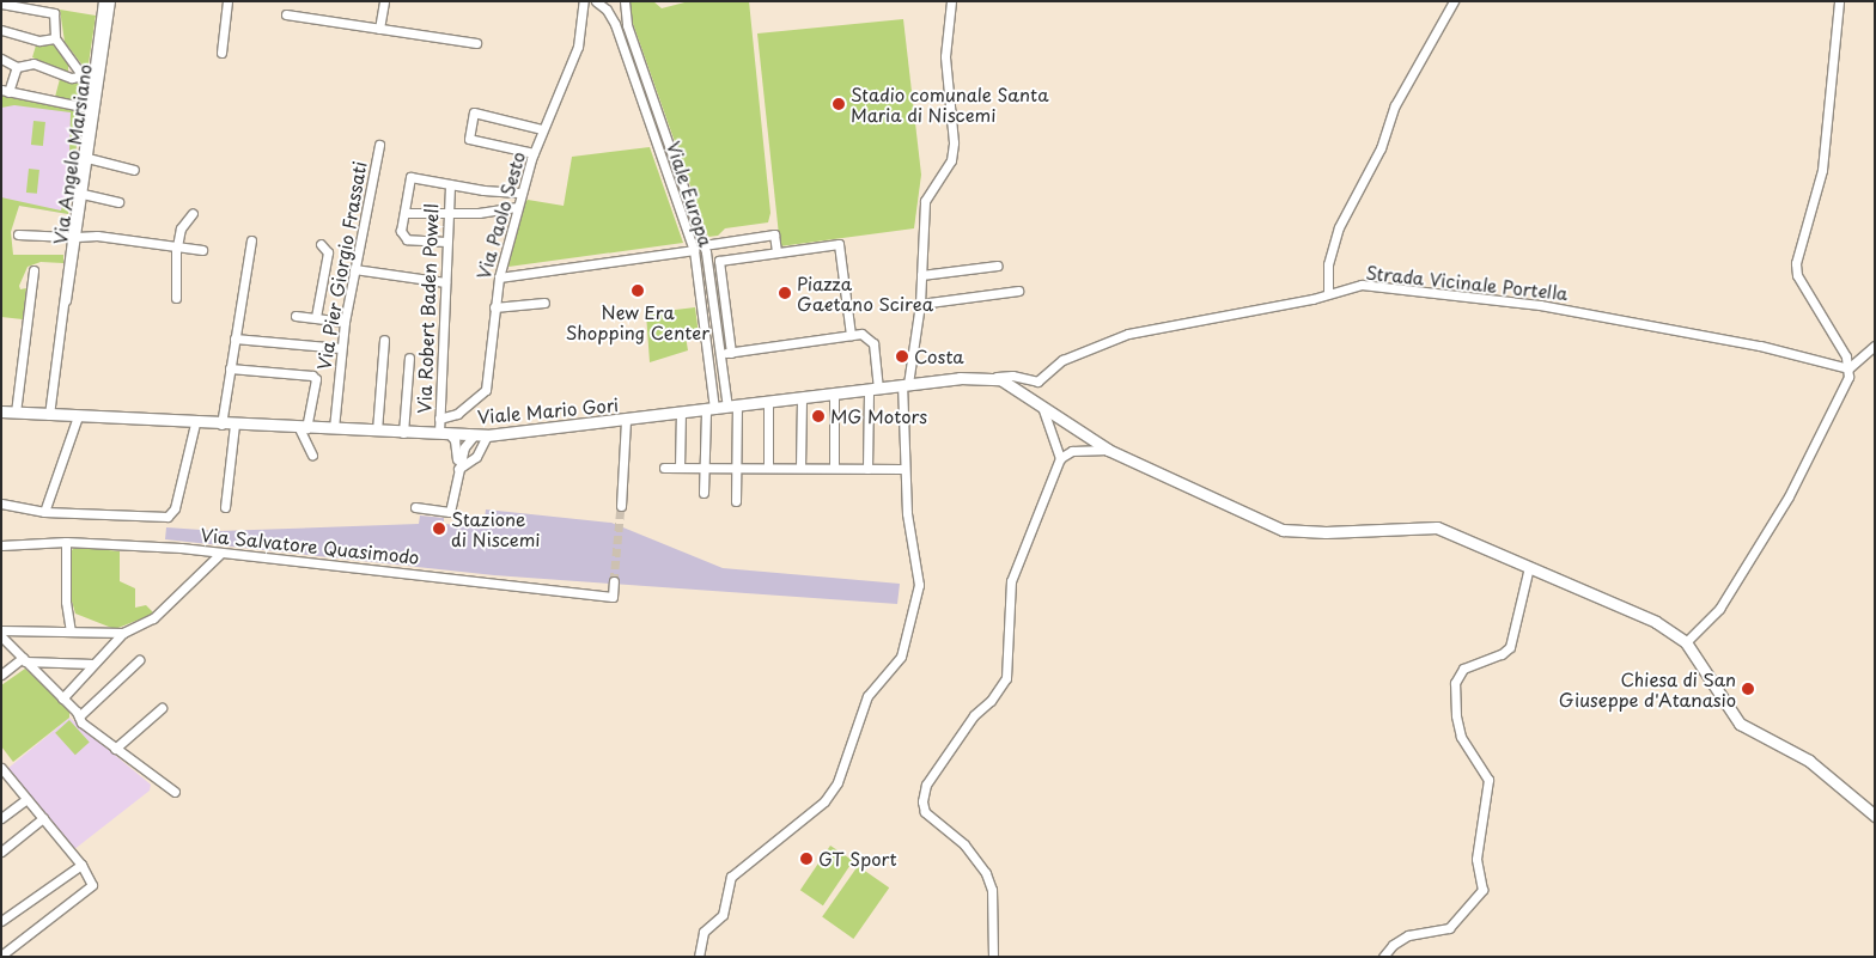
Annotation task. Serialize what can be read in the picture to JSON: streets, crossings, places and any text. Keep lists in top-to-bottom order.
{
  "streets": {
    "main road": ["Viale Mario Gori"],
    "street": [
      "Via Angelo Marsiano",
      "Viale Europa",
      "Via Paolo Sesto",
      "Via Pier Giorgio Frassati",
      "Strada Vicinale Portella",
      "Via Robert Baden Powell",
      "Via Salvatore Quasimodo"
    ]
  },
  "crossings": [
    ["Via Angelo Marsiano", "Viale Mario Gori"],
    ["Viale Europa", "Viale Mario Gori"],
    ["Via Paolo Sesto", "Via Robert Baden Powell"],
    ["Via Pier Giorgio Frassati", "Viale Mario Gori"],
    ["Strada Vicinale Portella", "Viale Mario Gori"],
    ["Via Robert Baden Powell", "Viale Mario Gori"]
  ],
  "places": [
    "Stadio comunale Santa Maria di Niscemi",
    "New Era Shopping Center",
    "Piazza Gaetano Scirea",
    "Costa",
    "MG Motors",
    "Stazione di Niscemi",
    "Chiesa di San Giuseppe d'Atanasio",
    "GT Sport"
  ]
}
